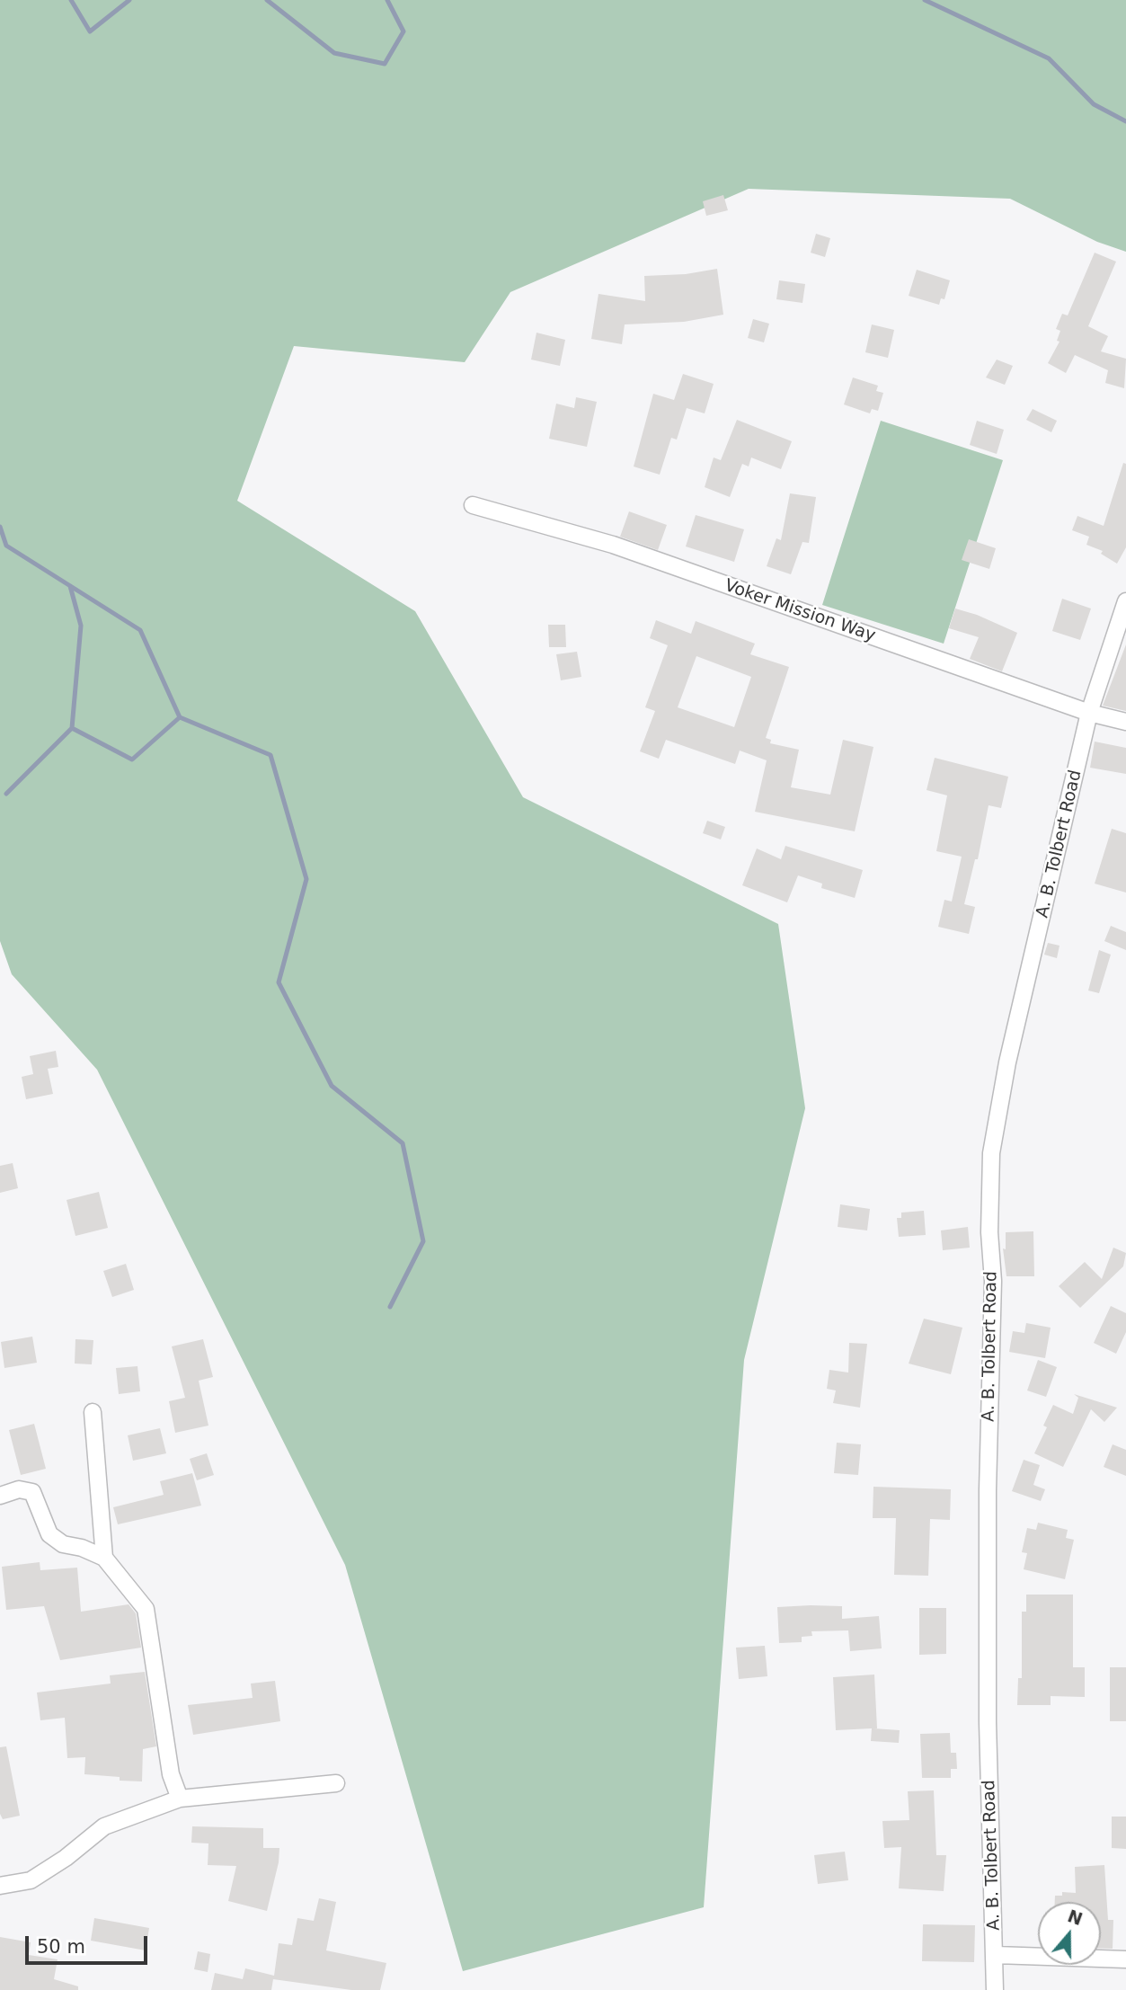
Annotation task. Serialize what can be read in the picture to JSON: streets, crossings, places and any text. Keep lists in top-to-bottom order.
{
  "streets": {
    "street": ["Voker Mission Way", "A. B. Tolbert Road"]
  },
  "crossings": [
    ["Voker Mission Way", "A. B. Tolbert Road"]
  ],
  "scale_bar": "50 m",
  "north": "top"
}
